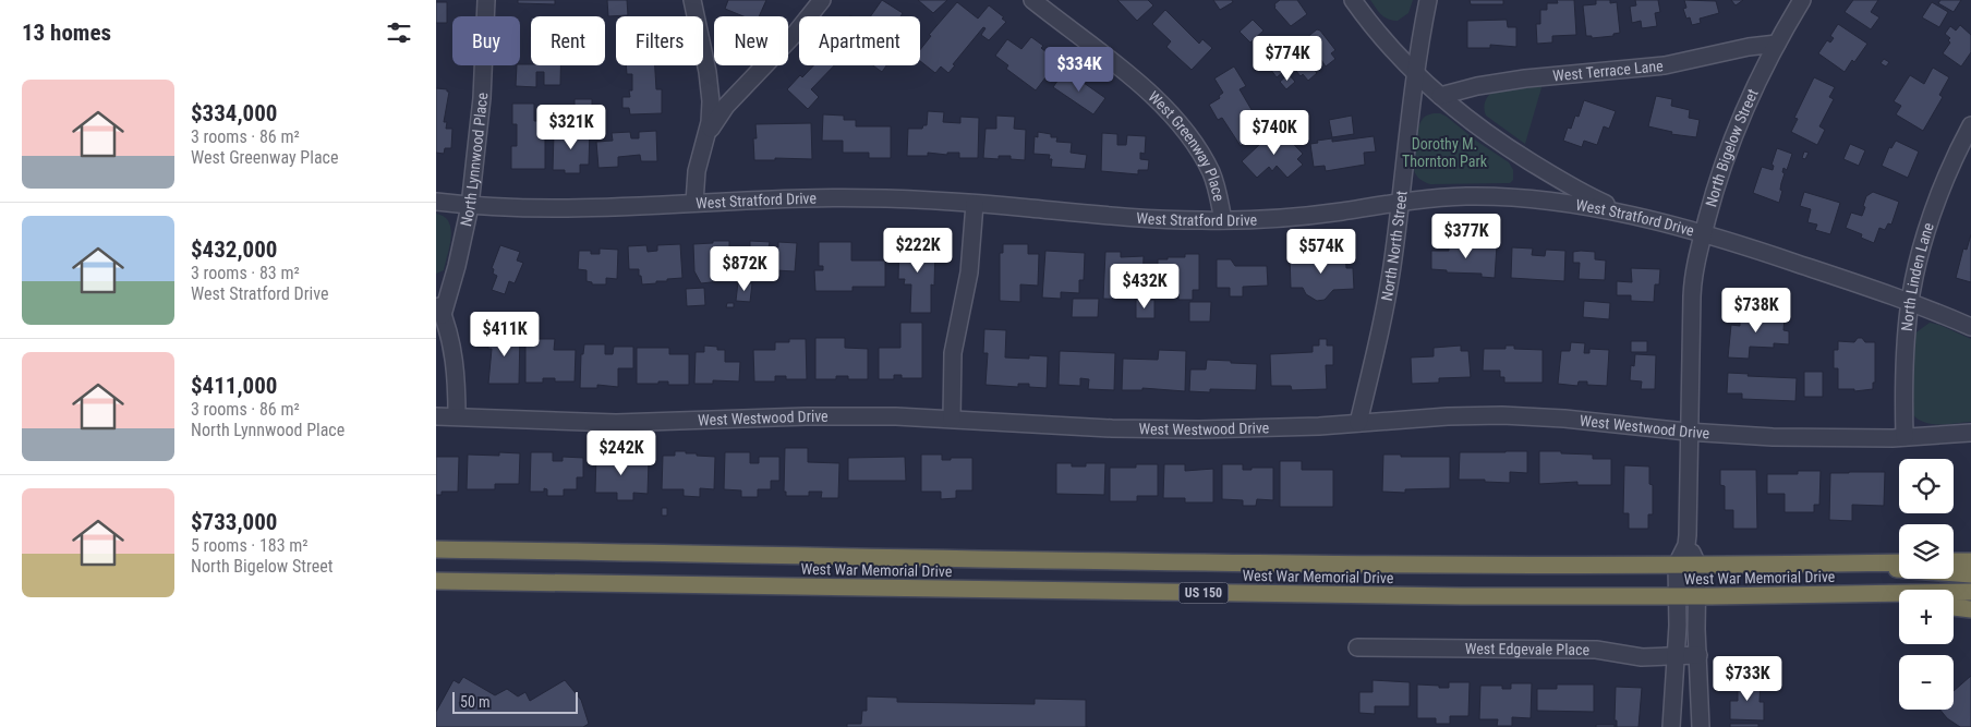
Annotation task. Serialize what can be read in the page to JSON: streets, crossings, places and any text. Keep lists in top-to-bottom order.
{
  "streets": {
    "highway": ["West War Memorial Drive", "US 150"],
    "street": [
      "West Terrace Lane",
      "West Greenway Place",
      "North Bigelow Street",
      "North Lynnwood Place",
      "West Stratford Drive",
      "North North Street",
      "North Linden Lane",
      "West Westwood Drive",
      "West Edgevale Place"
    ]
  },
  "crossings": [
    ["West Terrace Lane", "North Bigelow Street"],
    ["West Greenway Place", "West Stratford Drive"],
    ["North Bigelow Street", "West Stratford Drive"],
    ["North Bigelow Street", "West Westwood Drive"],
    ["North Bigelow Street", "West War Memorial Drive"],
    ["North Bigelow Street", "West Edgevale Place"],
    ["North Lynnwood Place", "West Stratford Drive"],
    ["North Lynnwood Place", "West Westwood Drive"],
    ["West Stratford Drive", "North North Street"],
    ["West Stratford Drive", "North Linden Lane"],
    ["North North Street", "West Westwood Drive"],
    ["North Linden Lane", "West Westwood Drive"]
  ],
  "parks": ["Dorothy M. Thornton Park"],
  "scale_bar": "50 m",
  "page": {
    "heading": "13 homes",
    "chip": [
      "Buy",
      "Rent",
      "Filters",
      "New",
      "Apartment"
    ],
    "price": [
      "$774K",
      "$334K",
      "$321K",
      "$740K",
      "$377K",
      "$222K",
      "$574K",
      "$872K",
      "$432K",
      "$738K",
      "$411K",
      "$242K",
      "$733K"
    ],
    "list": [
      {
        "name": "$334,000",
        "note": "3 rooms · 86 m² · West Greenway Place"
      },
      {
        "name": "$432,000",
        "note": "3 rooms · 83 m² · West Stratford Drive"
      },
      {
        "name": "$411,000",
        "note": "3 rooms · 86 m² · North Lynnwood Place"
      },
      {
        "name": "$733,000",
        "note": "5 rooms · 183 m² · North Bigelow Street"
      }
    ],
    "map_buttons": ["+", "−"],
    "scale": "50 m"
  }
}
